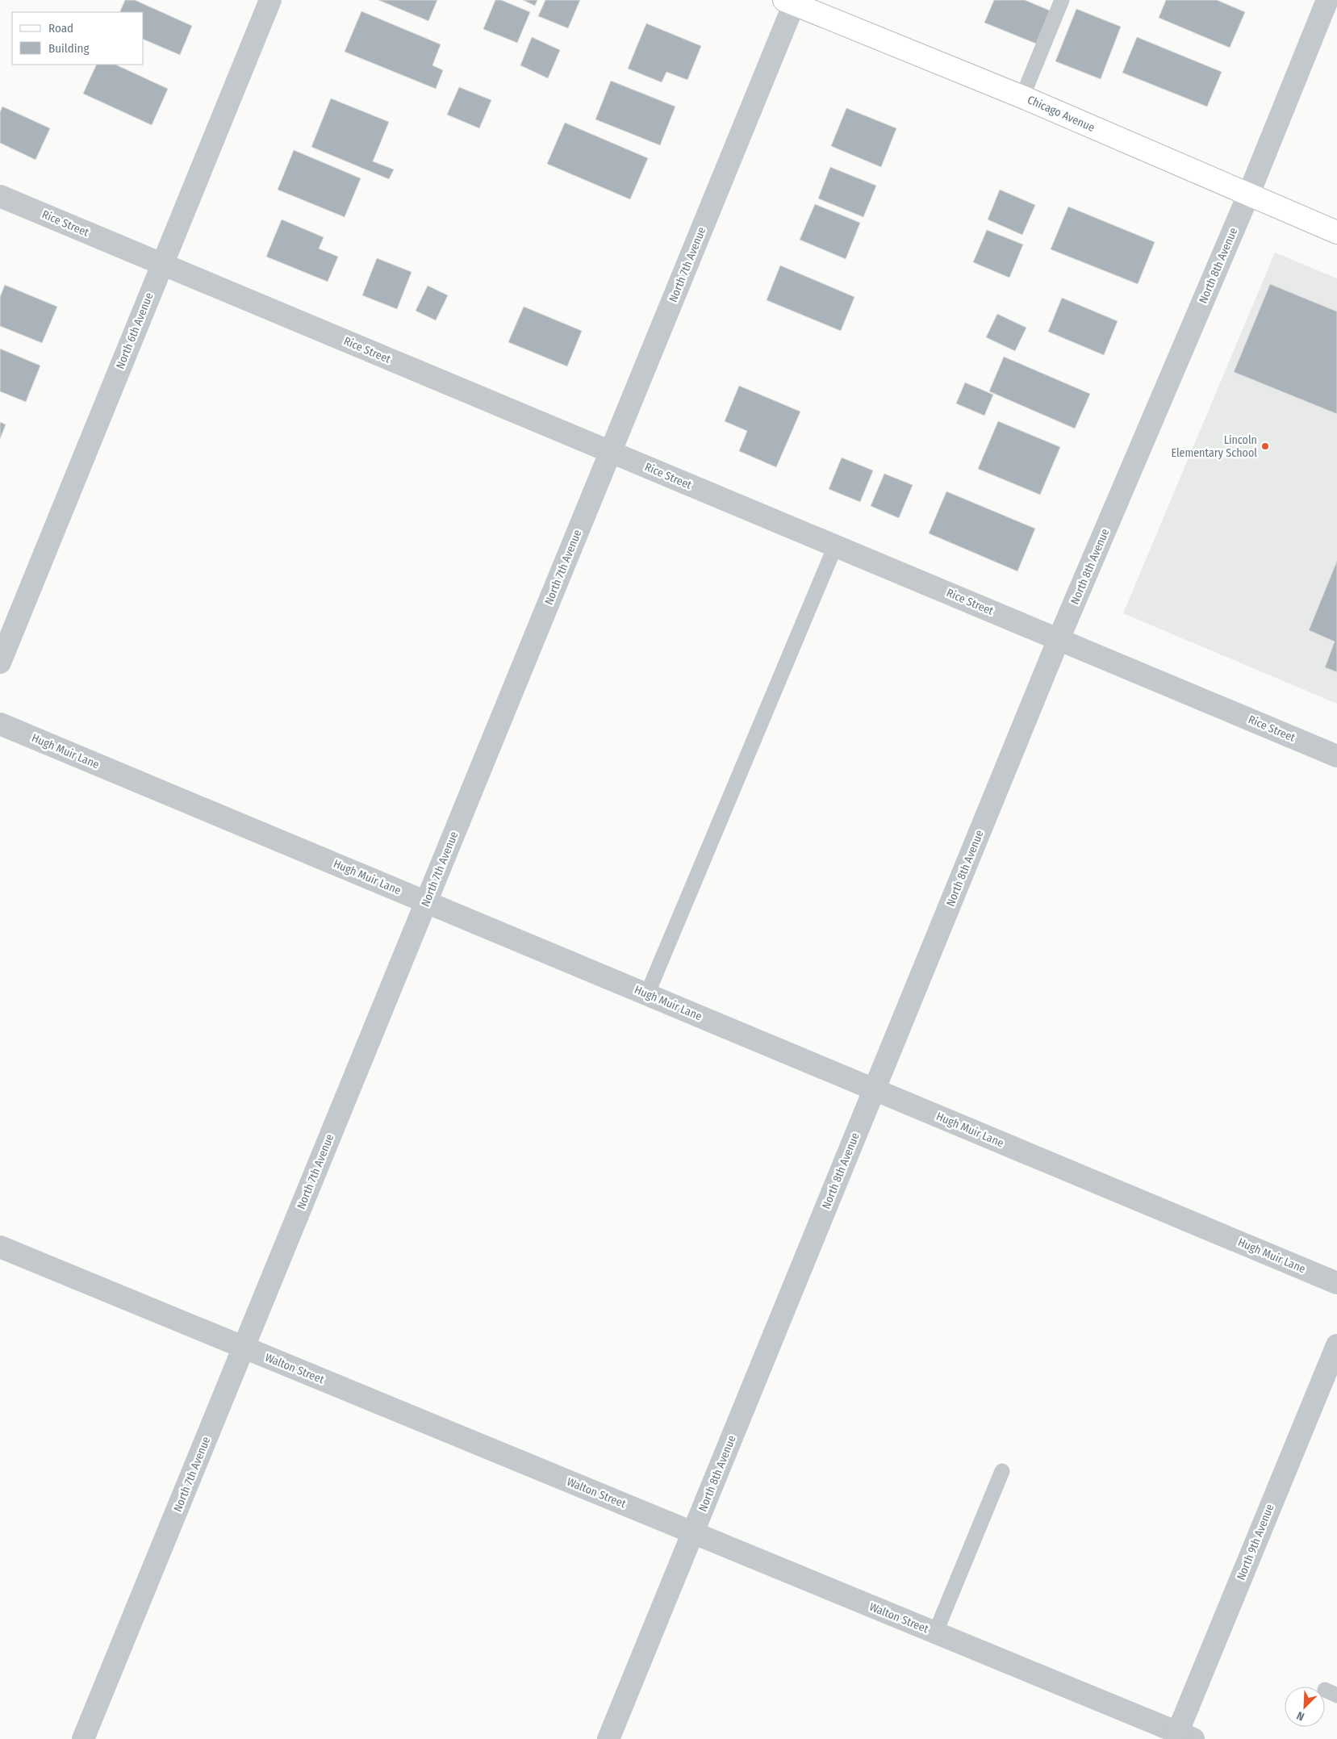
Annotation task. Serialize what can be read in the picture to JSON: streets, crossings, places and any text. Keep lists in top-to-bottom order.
{
  "streets": {
    "main road": ["Chicago Avenue"],
    "street": [
      "Rice Street",
      "North 7th Avenue",
      "North 8th Avenue",
      "North 6th Avenue",
      "Hugh Muir Lane",
      "Walton Street",
      "North 9th Avenue"
    ]
  },
  "crossings": [
    ["Chicago Avenue", "North 7th Avenue"],
    ["Chicago Avenue", "North 8th Avenue"],
    ["Rice Street", "North 7th Avenue"],
    ["Rice Street", "North 8th Avenue"],
    ["Rice Street", "North 6th Avenue"],
    ["North 7th Avenue", "Hugh Muir Lane"],
    ["North 7th Avenue", "Walton Street"],
    ["North 8th Avenue", "Hugh Muir Lane"],
    ["North 8th Avenue", "Walton Street"],
    ["Walton Street", "North 9th Avenue"]
  ],
  "places": ["Lincoln Elementary School"],
  "legend": ["Road", "Building"],
  "north": "bottom left"
}
